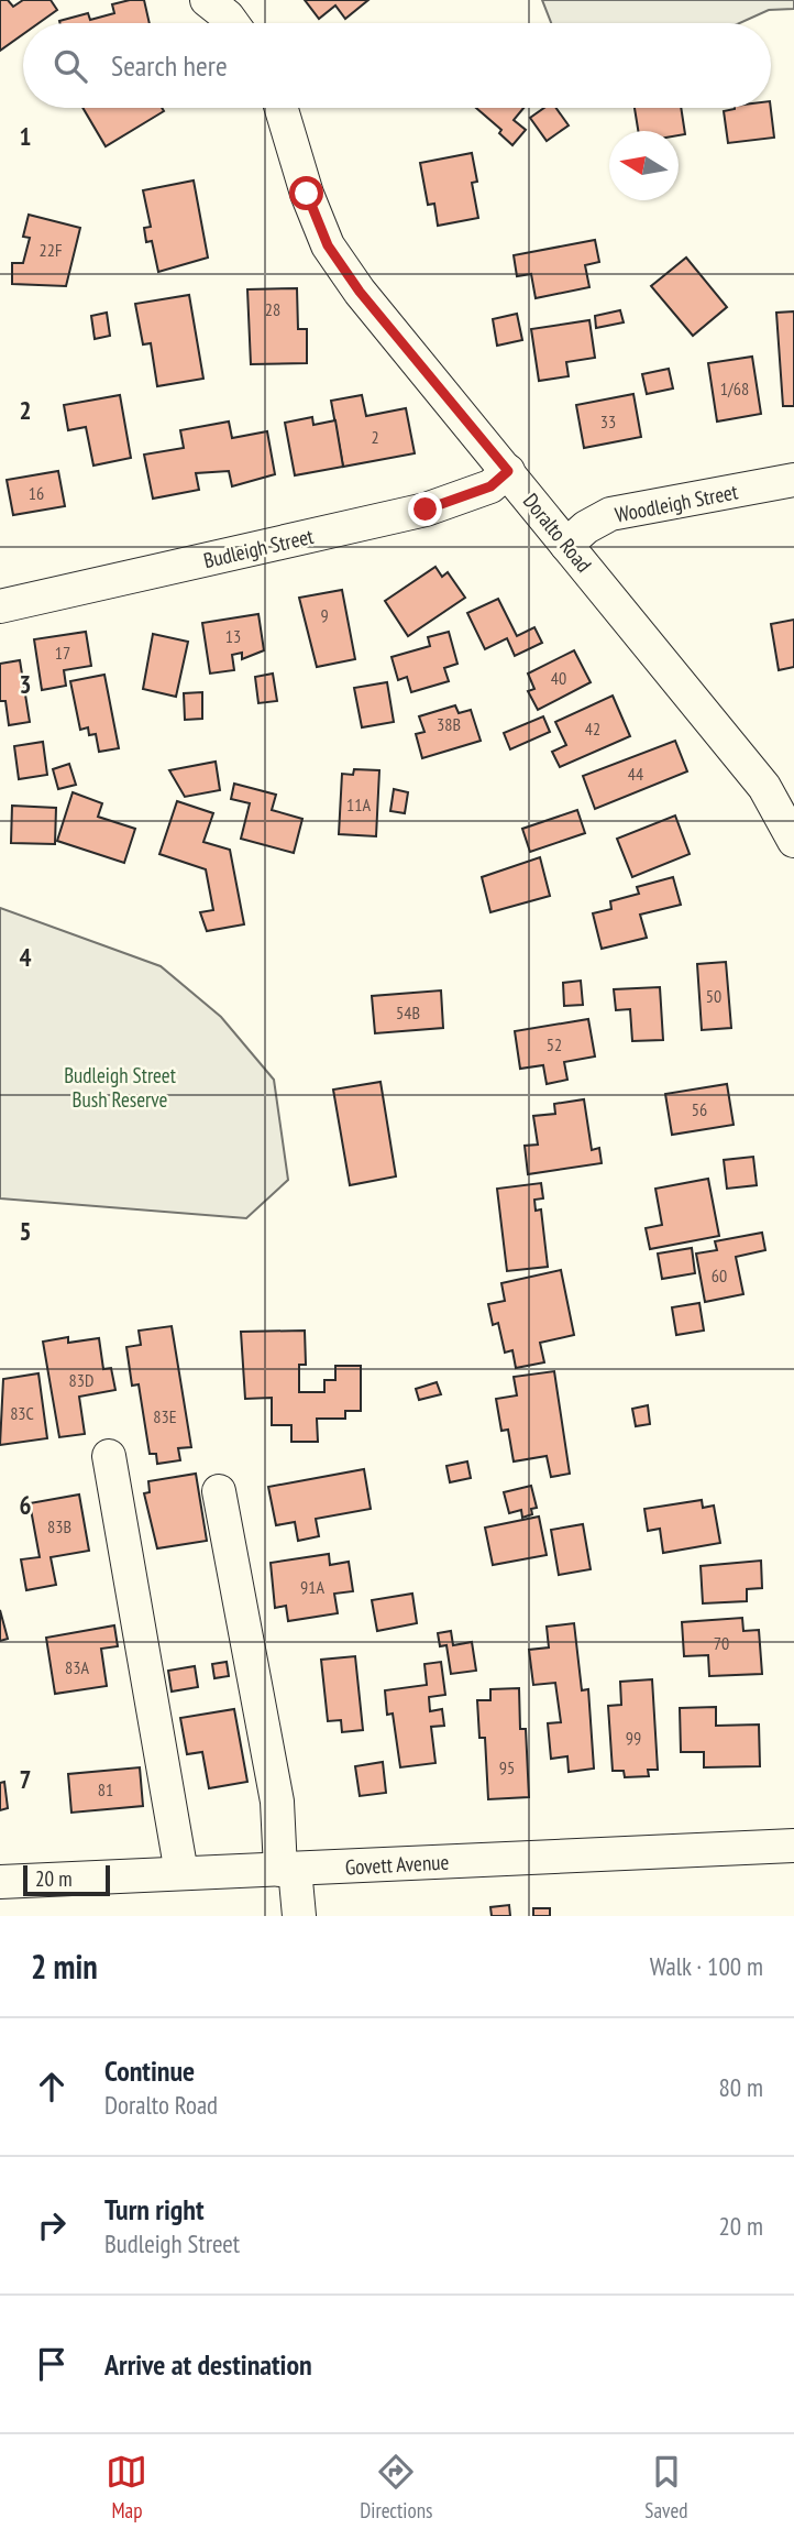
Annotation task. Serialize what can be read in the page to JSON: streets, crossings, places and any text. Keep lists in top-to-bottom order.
{
  "streets": {
    "street": [
      "Woodleigh Street",
      "Doralto Road",
      "Budleigh Street",
      "Govett Avenue"
    ]
  },
  "crossings": [
    ["Woodleigh Street", "Doralto Road"],
    ["Doralto Road", "Budleigh Street"]
  ],
  "parks": ["Budleigh Street Bush Reserve"],
  "house_numbers": [
    "22F",
    "28",
    "1/68",
    "33",
    "2",
    "16",
    "9",
    "13",
    "17",
    "40",
    "38B",
    "42",
    "44",
    "11A",
    "50",
    "54B",
    "52",
    "56",
    "60",
    "83D",
    "83C",
    "83E",
    "83B",
    "91A",
    "70",
    "83A",
    "99",
    "95",
    "81"
  ],
  "scale_bar": "20 m",
  "north": "left",
  "page": {
    "search": "Search here",
    "scale": "20 m",
    "heading": ["2 min", "Walk · 100 m"],
    "list": [
      ["Continue", "Doralto Road", "80 m"],
      ["Turn right", "Budleigh Street", "20 m"],
      "Arrive at destination"
    ],
    "nav": ["Map", "Directions", "Saved"]
  },
  "grid": {
    "rows": [
      "1",
      "2",
      "3",
      "4",
      "5",
      "6",
      "7"
    ]
  }
}
